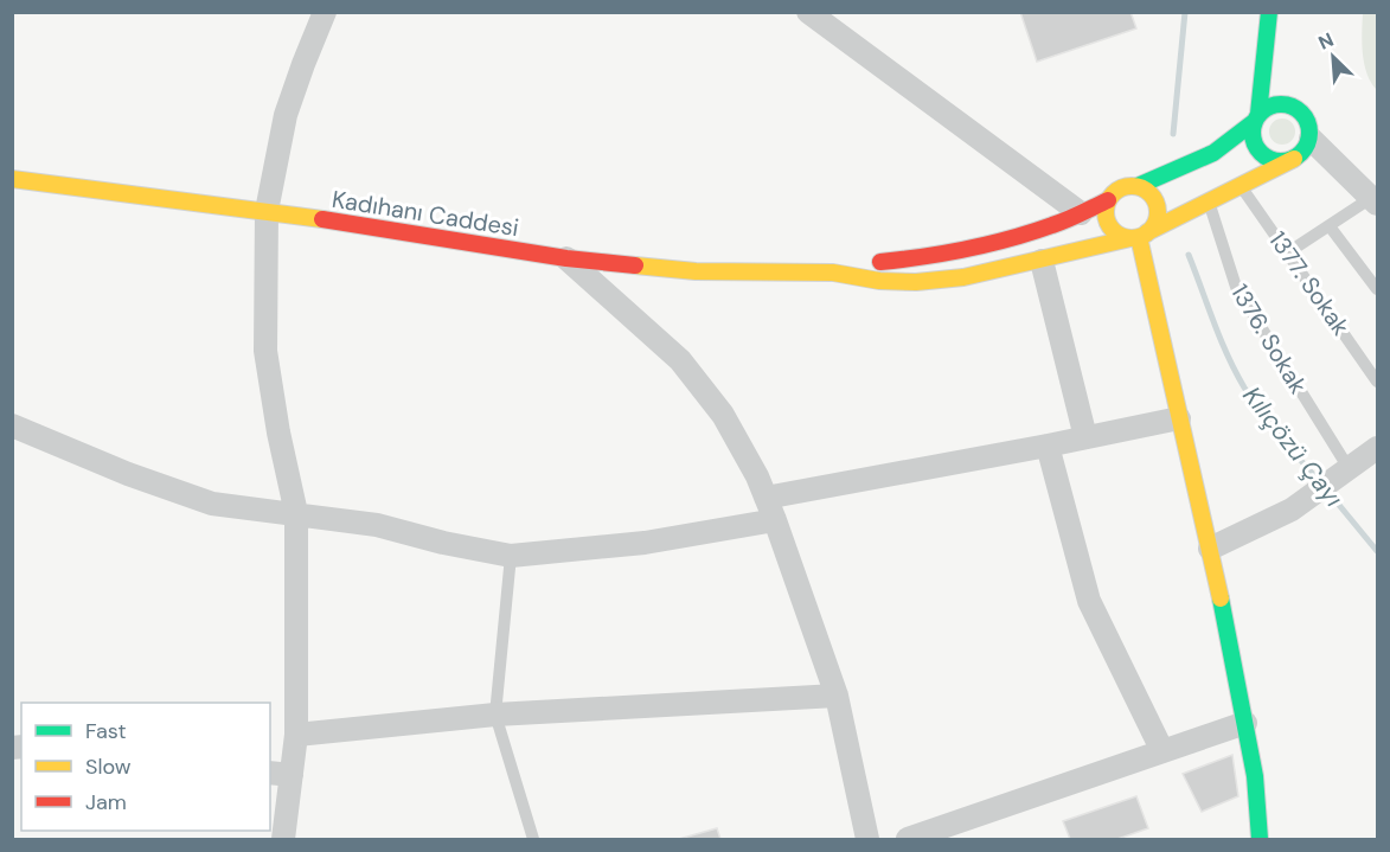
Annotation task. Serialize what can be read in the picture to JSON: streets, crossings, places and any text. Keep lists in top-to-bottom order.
{
  "streets": {
    "main road": ["Kadıhanı Caddesi"],
    "lane": ["1377. Sokak", "1376. Sokak"]
  },
  "water": ["Kılıçözü Çayı"],
  "legend": ["Fast", "Slow", "Jam"],
  "north": "top left"
}
